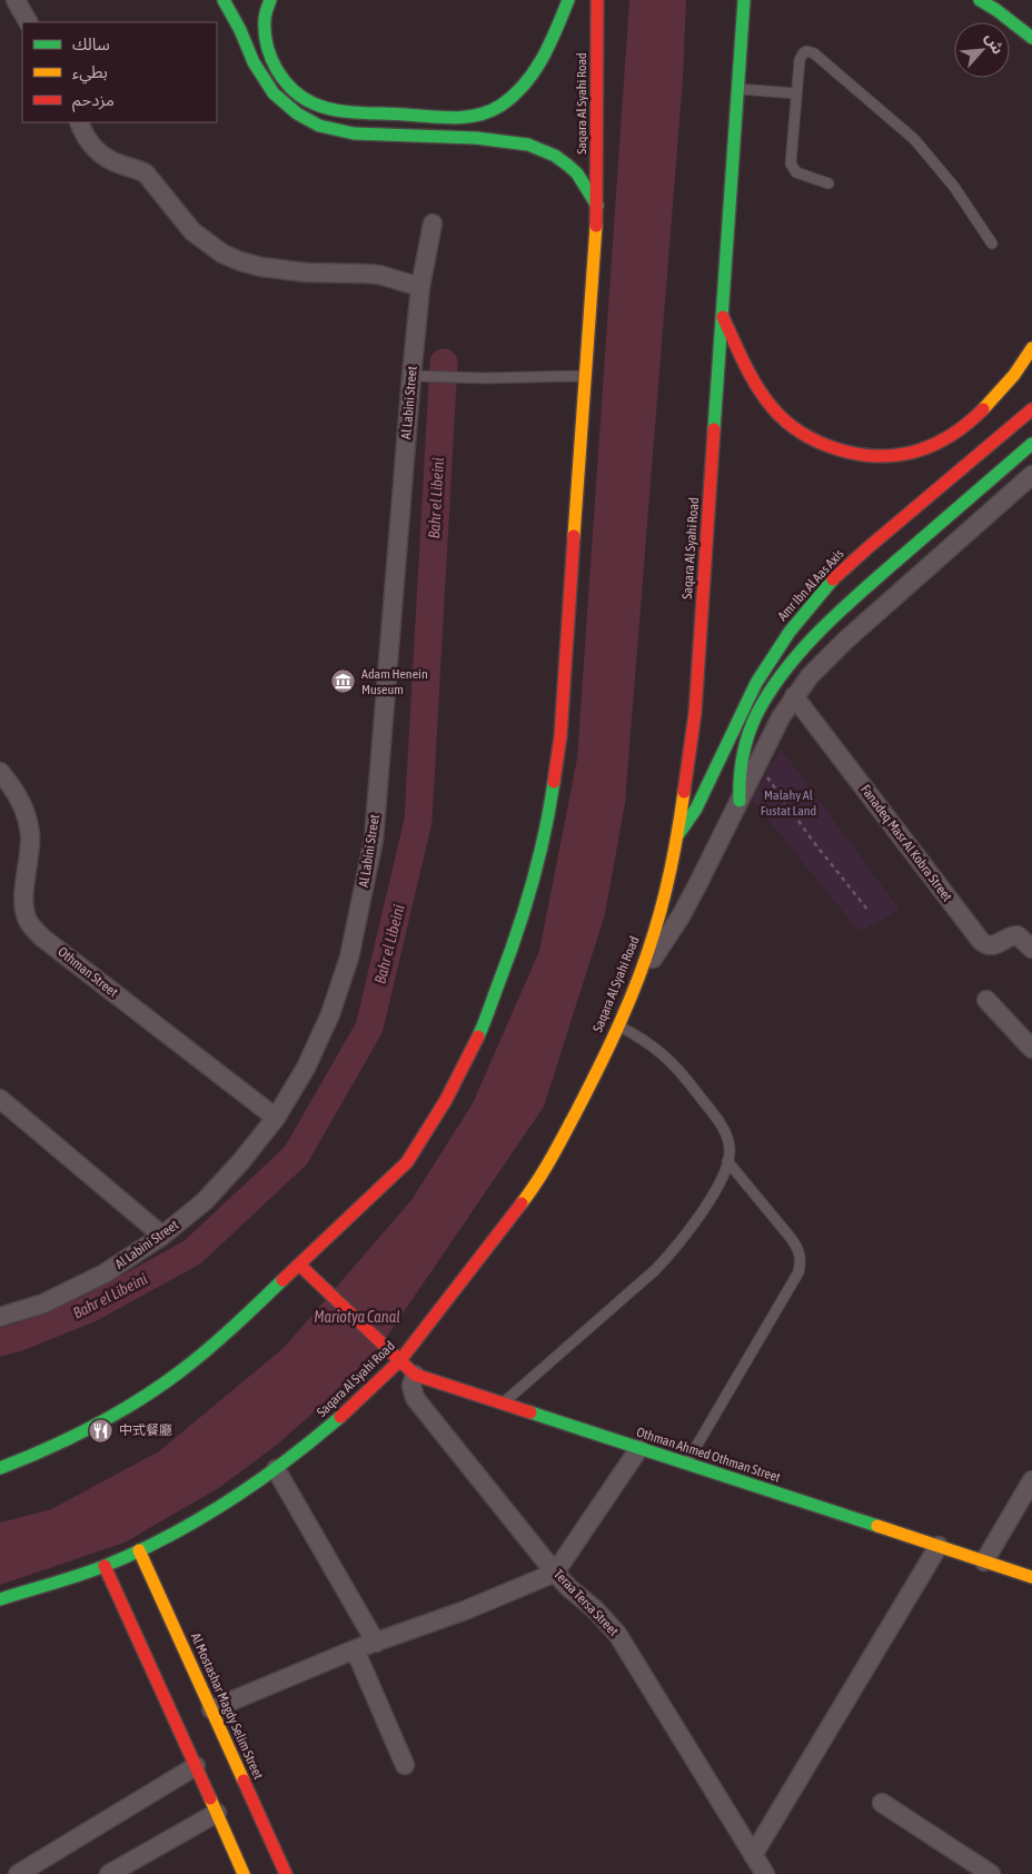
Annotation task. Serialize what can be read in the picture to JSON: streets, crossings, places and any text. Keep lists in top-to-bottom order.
{
  "streets": {
    "main road": [
      "Saqara Al Syahi Road",
      "Amr Ibn Al Aas Axis",
      "Othman Ahmed Othman Street",
      "Al Mostashar Magdy Selim Street"
    ],
    "street": [
      "Al Labini Street",
      "Fanadeq Masr Al Kobra Street",
      "Othman Street",
      "Teraa Tersa Street"
    ]
  },
  "crossings": [
    ["Saqara Al Syahi Road", "Amr Ibn Al Aas Axis"],
    ["Saqara Al Syahi Road", "Othman Ahmed Othman Street"],
    ["Saqara Al Syahi Road", "Al Mostashar Magdy Selim Street"],
    ["Al Labini Street", "Othman Street"],
    ["Othman Ahmed Othman Street", "Teraa Tersa Street"]
  ],
  "water": ["Bahr el Libeini", "Mariotya Canal"],
  "parks": ["Malahy Al Fustat Land"],
  "places": {
    "museum": ["Adam Henein Museum"],
    "restaurant": ["中式餐廳"]
  },
  "legend": ["سالك", "بطيء", "مزدحم"],
  "north": "top right"
}
